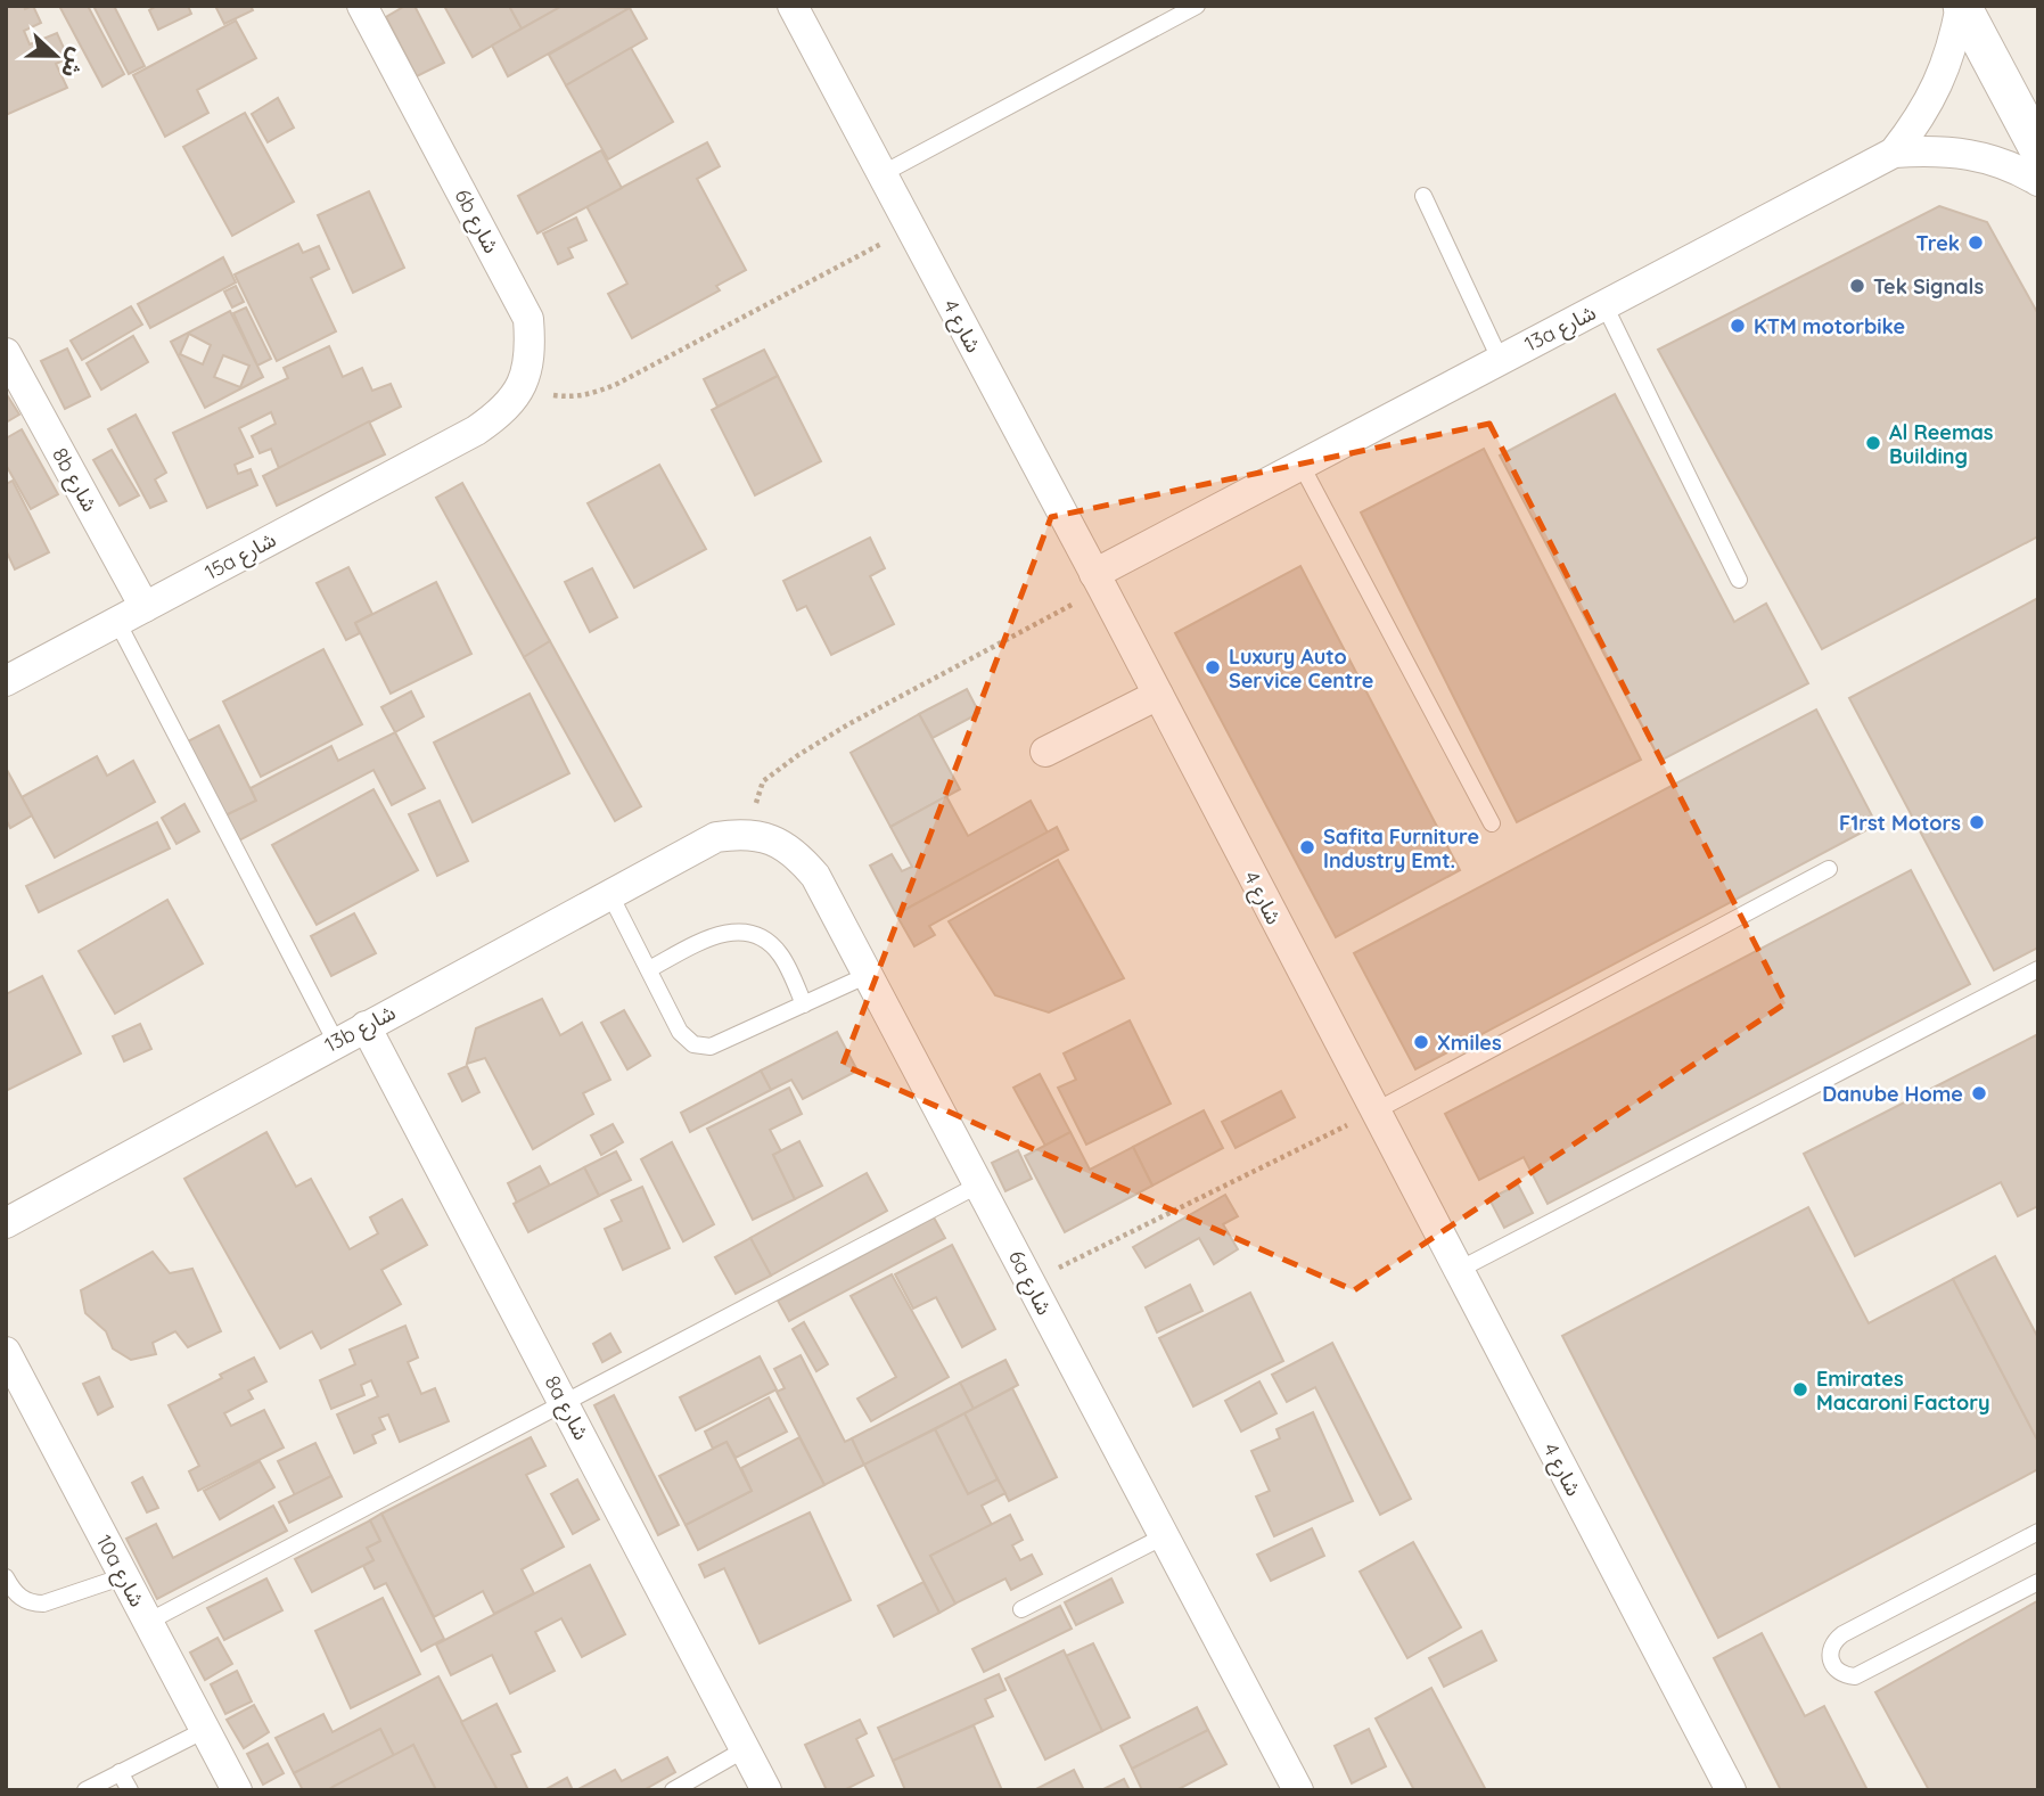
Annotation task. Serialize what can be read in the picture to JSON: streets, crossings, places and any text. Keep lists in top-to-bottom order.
{
  "streets": {
    "street": [
      "6b شارع",
      "شارع 4",
      "13a شارع",
      "8b شارع",
      "15a شارع",
      "13b شارع",
      "6a شارع",
      "8a شارع",
      "10a شارع"
    ]
  },
  "crossings": [
    ["6b شارع", "15a شارع"],
    ["شارع 4", "13a شارع"],
    ["8b شارع", "15a شارع"],
    ["13b شارع", "6a شارع"],
    ["13b شارع", "8a شارع"]
  ],
  "places": [
    "Trek",
    "Tek Signals",
    "KTM motorbike",
    "Al Reemas Building",
    "Luxury Auto Service Centre",
    "F1rst Motors",
    "Safita Furniture Industry Emt.",
    "Xmiles",
    "Danube Home",
    "Emirates Macaroni Factory"
  ],
  "north": "right"
}
